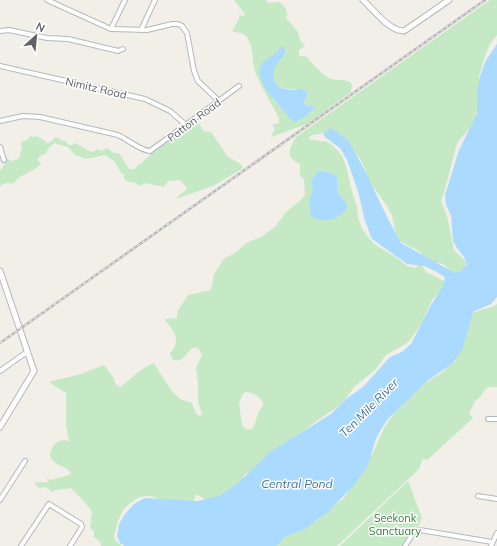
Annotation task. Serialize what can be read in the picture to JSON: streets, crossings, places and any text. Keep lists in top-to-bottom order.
{
  "streets": {
    "street": ["Nimitz Road", "Patton Road"]
  },
  "crossings": [
    ["Nimitz Road", "Patton Road"]
  ],
  "water": ["Ten Mile River", "Central Pond"],
  "parks": ["Seekonk Sanctuary"],
  "north": "top right"
}
